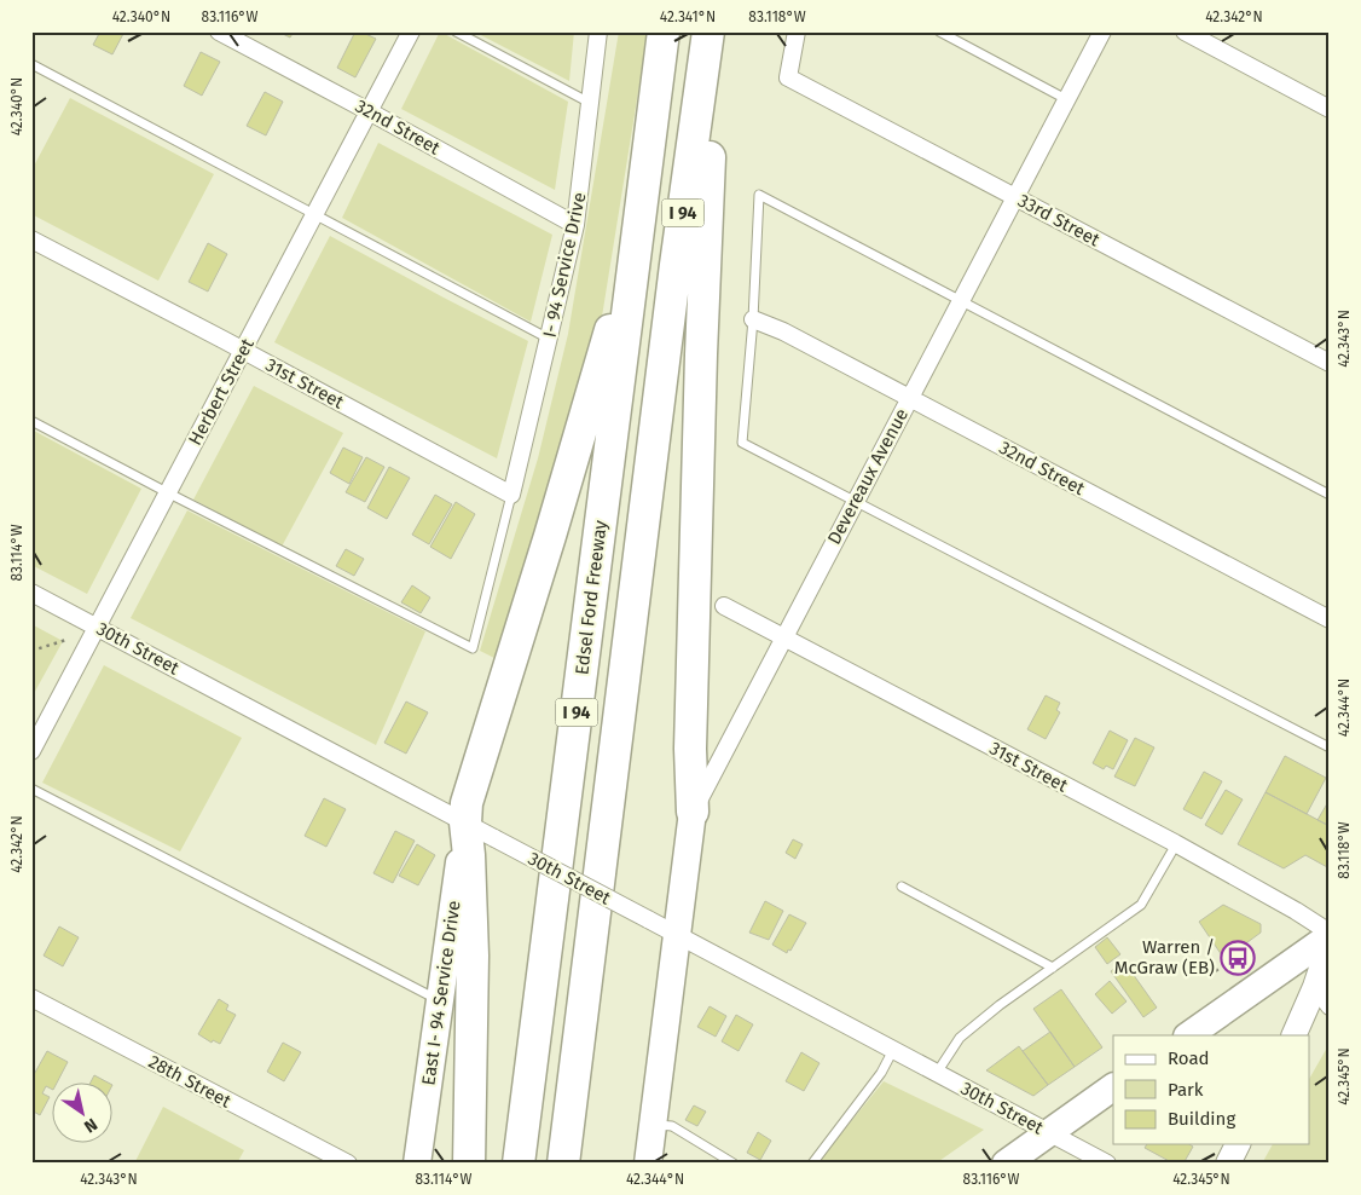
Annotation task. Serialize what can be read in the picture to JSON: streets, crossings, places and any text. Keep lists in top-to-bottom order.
{
  "streets": {
    "highway": ["I 94", "Edsel Ford Freeway"],
    "main road": ["Devereaux Avenue", "East I- 94 Service Drive"],
    "street": [
      "32nd Street",
      "33rd Street",
      "I- 94 Service Drive",
      "31st Street",
      "Herbert Street",
      "30th Street",
      "28th Street"
    ]
  },
  "crossings": [
    ["32nd Street", "I- 94 Service Drive"],
    ["32nd Street", "Herbert Street"],
    ["32nd Street", "Devereaux Avenue"],
    ["33rd Street", "Devereaux Avenue"],
    ["I- 94 Service Drive", "31st Street"],
    ["31st Street", "Herbert Street"],
    ["31st Street", "Devereaux Avenue"],
    ["Herbert Street", "30th Street"],
    ["Devereaux Avenue", "30th Street"],
    ["30th Street", "East I- 94 Service Drive"]
  ],
  "places": {
    "bus stop": ["Warren / McGraw (EB)"]
  },
  "legend": ["Road", "Park", "Building"],
  "north": "bottom right",
  "coordinates": [
    "42.340°N",
    "83.116°W",
    "42.341°N",
    "83.118°W",
    "42.342°N",
    "42.343°N",
    "83.114°W",
    "42.344°N",
    "42.345°N"
  ]
}
